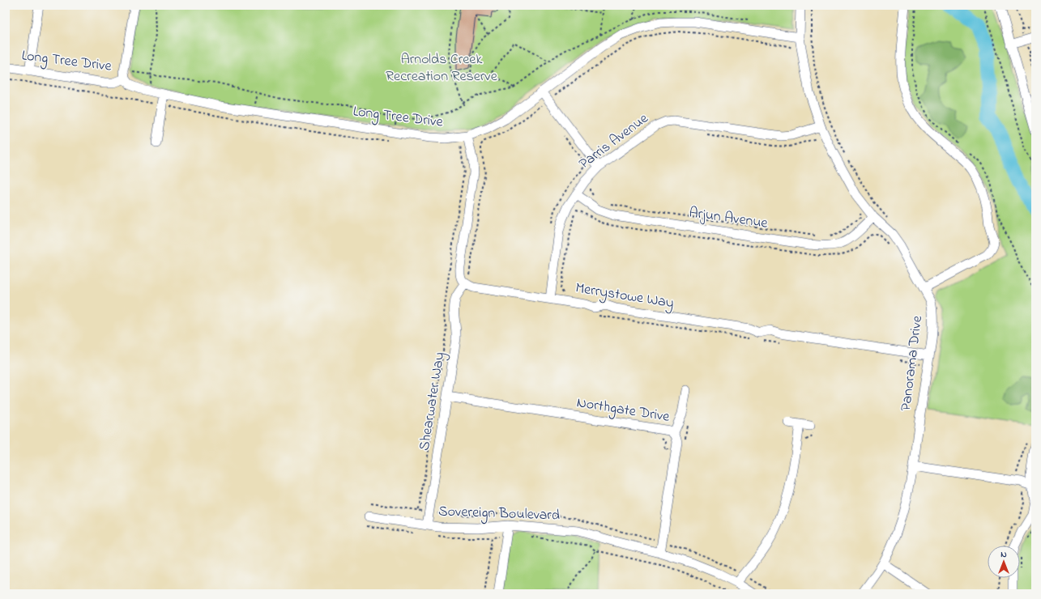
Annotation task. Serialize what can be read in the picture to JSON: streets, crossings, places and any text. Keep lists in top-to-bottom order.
{
  "streets": {
    "street": [
      "Long Tree Drive",
      "Parris Avenue",
      "Arjun Avenue",
      "Merrystowe Way",
      "Panorama Drive",
      "Shearwater Way",
      "Northgate Drive",
      "Sovereign Boulevard"
    ]
  },
  "crossings": [
    ["Long Tree Drive", "Panorama Drive"],
    ["Parris Avenue", "Arjun Avenue"],
    ["Parris Avenue", "Merrystowe Way"],
    ["Parris Avenue", "Panorama Drive"],
    ["Arjun Avenue", "Panorama Drive"],
    ["Merrystowe Way", "Panorama Drive"],
    ["Merrystowe Way", "Shearwater Way"],
    ["Shearwater Way", "Northgate Drive"],
    ["Shearwater Way", "Sovereign Boulevard"],
    ["Northgate Drive", "Sovereign Boulevard"]
  ],
  "parks": ["Arnolds Creek Recreation Reserve"],
  "north": "top"
}
